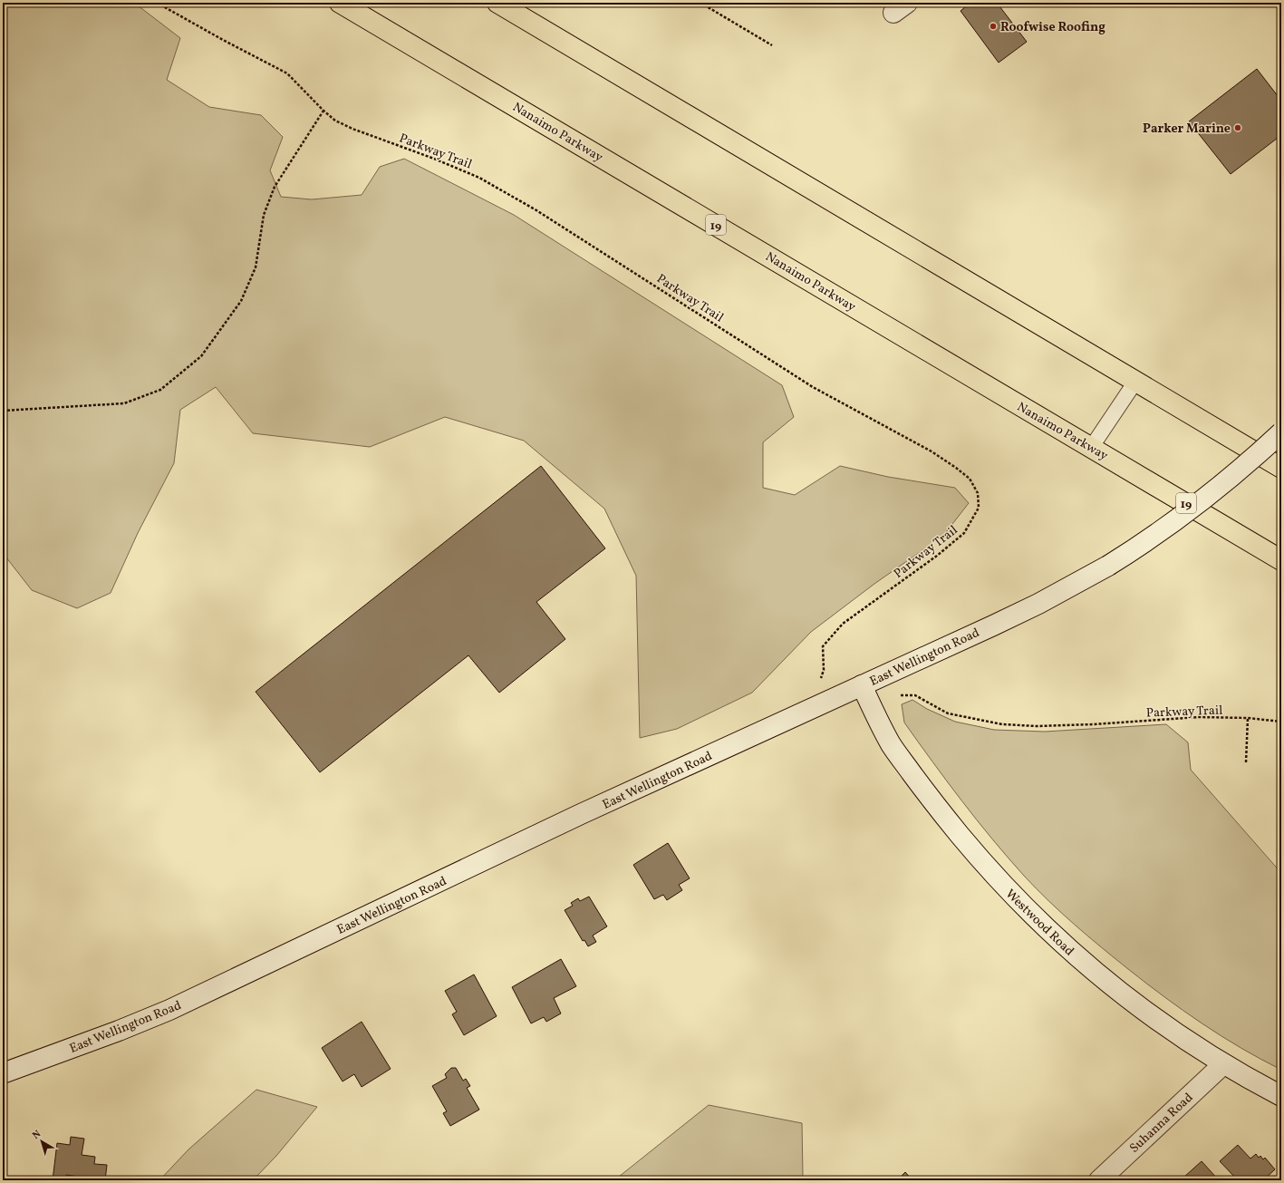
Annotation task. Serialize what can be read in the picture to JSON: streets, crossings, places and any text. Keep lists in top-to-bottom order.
{
  "streets": {
    "highway": ["Nanaimo Parkway", "19"],
    "street": ["East Wellington Road", "Westwood Road", "Suhanna Road"],
    "path": ["Parkway Trail"]
  },
  "crossings": [
    ["East Wellington Road", "Westwood Road"],
    ["Westwood Road", "Suhanna Road"]
  ],
  "places": ["Roofwise Roofing", "Parker Marine"],
  "north": "top left"
}
